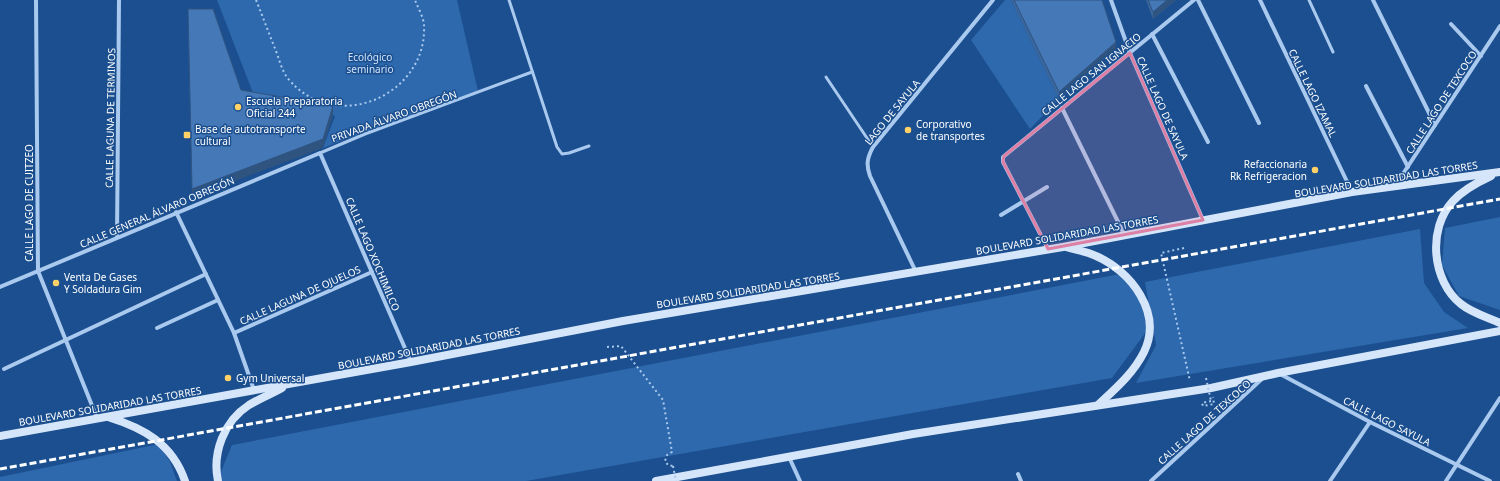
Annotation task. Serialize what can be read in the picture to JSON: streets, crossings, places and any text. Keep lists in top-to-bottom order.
{
  "streets": {
    "main road": ["BOULEVARD SOLIDARIDAD LAS TORRES"],
    "street": [
      "CALLE LAGO SAN IGNACIO",
      "CALLE LAGO IZAMAL",
      "CALLE LAGO DE TEXCOCO",
      "CALLE LAGO DE SAYULA",
      "LAGO DE SAYULA",
      "CALLE LAGUNA DE TERMINOS",
      "CALLE LAGO DE CUITZEO",
      "CALLE GENERAL ÁLVARO OBREGÓN",
      "CALLE LAGO XOCHIMILCO",
      "CALLE LAGUNA DE OJUELOS",
      "CALLE LAGO SAYULA"
    ],
    "lane": ["PRIVADA ÁLVARO OBREGÓN"]
  },
  "crossings": [
    ["CALLE LAGO SAN IGNACIO", "CALLE LAGO DE SAYULA"],
    ["CALLE LAGO IZAMAL", "BOULEVARD SOLIDARIDAD LAS TORRES"],
    ["CALLE LAGO DE TEXCOCO", "BOULEVARD SOLIDARIDAD LAS TORRES"],
    ["CALLE LAGO DE SAYULA", "BOULEVARD SOLIDARIDAD LAS TORRES"],
    ["LAGO DE SAYULA", "BOULEVARD SOLIDARIDAD LAS TORRES"],
    ["PRIVADA ÁLVARO OBREGÓN", "CALLE GENERAL ÁLVARO OBREGÓN"],
    ["PRIVADA ÁLVARO OBREGÓN", "CALLE LAGO XOCHIMILCO"],
    ["CALLE LAGUNA DE TERMINOS", "CALLE GENERAL ÁLVARO OBREGÓN"],
    ["BOULEVARD SOLIDARIDAD LAS TORRES", "CALLE LAGO DE CUITZEO"],
    ["BOULEVARD SOLIDARIDAD LAS TORRES", "CALLE LAGO XOCHIMILCO"],
    ["CALLE LAGO DE CUITZEO", "CALLE GENERAL ÁLVARO OBREGÓN"],
    ["CALLE GENERAL ÁLVARO OBREGÓN", "CALLE LAGO XOCHIMILCO"],
    ["CALLE LAGO XOCHIMILCO", "CALLE LAGUNA DE OJUELOS"]
  ],
  "parks": ["Ecológico seminario"],
  "places": {
    "other": [
      "Escuela Preparatoria Oficial 244",
      "Corporativo de transportes",
      "Refaccionaria Rk Refrigeracion",
      "Venta De Gases Y Soldadura Gim",
      "Gym Universal"
    ],
    "transit": ["Base de autotransporte cultural"]
  }
}
